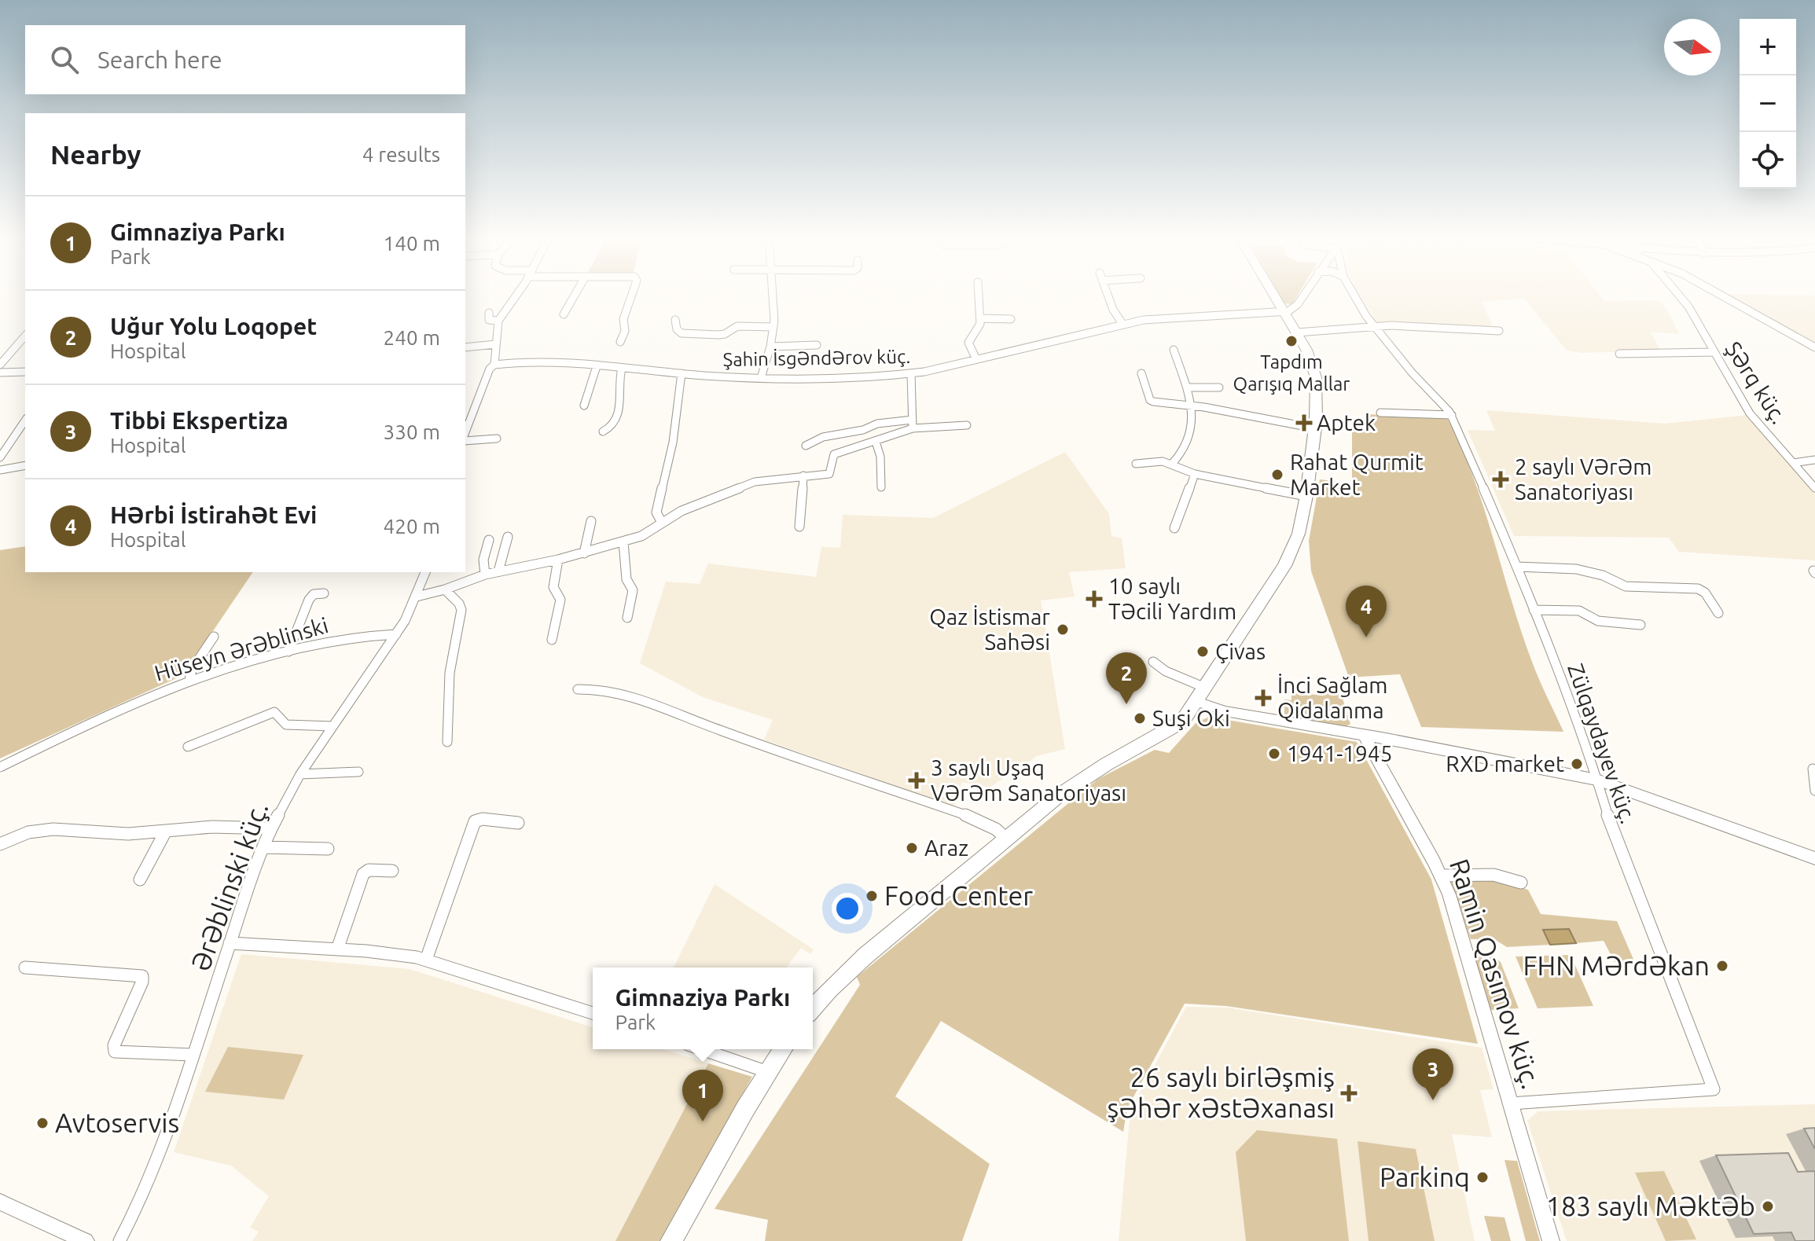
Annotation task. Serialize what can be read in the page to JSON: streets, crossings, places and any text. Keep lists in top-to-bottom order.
{
  "streets": {
    "street": [
      "Şahin İsgəndərov küç.",
      "Şərq küç.",
      "Hüseyn Ərəblinski",
      "Zülqaydayev küç.",
      "Ərəblinski küç.",
      "Ramin Qasımov küç."
    ]
  },
  "crossings": [
    ["Hüseyn Ərəblinski", "Ərəblinski küç."],
    ["Zülqaydayev küç.", "Ramin Qasımov küç."]
  ],
  "places": {
    "other": [
      "Tapdım Qarışıq Mallar",
      "Rahat Qurmit Market",
      "Qaz İstismar Sahəsi",
      "Çivas",
      "Suşi Oki",
      "1941-1945",
      "RXD market",
      "Araz",
      "Food Center",
      "FHN Mərdəkan",
      "Avtoservis",
      "Parkinq",
      "183 saylı Məktəb"
    ],
    "health": [
      "Aptek",
      "2 saylı Vərəm Sanatoriyası",
      "10 saylı Təcili Yardım",
      "İnci Sağlam Qidalanma",
      "3 saylı Uşaq Vərəm Sanatoriyası",
      "26 saylı birləşmiş şəhər xəstəxanası"
    ]
  },
  "north": "right",
  "page": {
    "map_buttons": ["+", "−"],
    "search": "Search here",
    "heading": ["Nearby", "4 results"],
    "list": [
      {
        "mark": "1",
        "name": "Gimnaziya Parkı",
        "note": "Park",
        "value": "140 m"
      },
      {
        "mark": "2",
        "name": "Uğur Yolu Loqopet",
        "note": "Hospital",
        "value": "240 m"
      },
      {
        "mark": "3",
        "name": "Tibbi Ekspertiza",
        "note": "Hospital",
        "value": "330 m"
      },
      {
        "mark": "4",
        "name": "Hərbi İstirahət Evi",
        "note": "Hospital",
        "value": "420 m"
      }
    ],
    "pins": [
      "4",
      "2",
      "3",
      "1"
    ],
    "popup": ["Gimnaziya Parkı", "Park"]
  }
}
